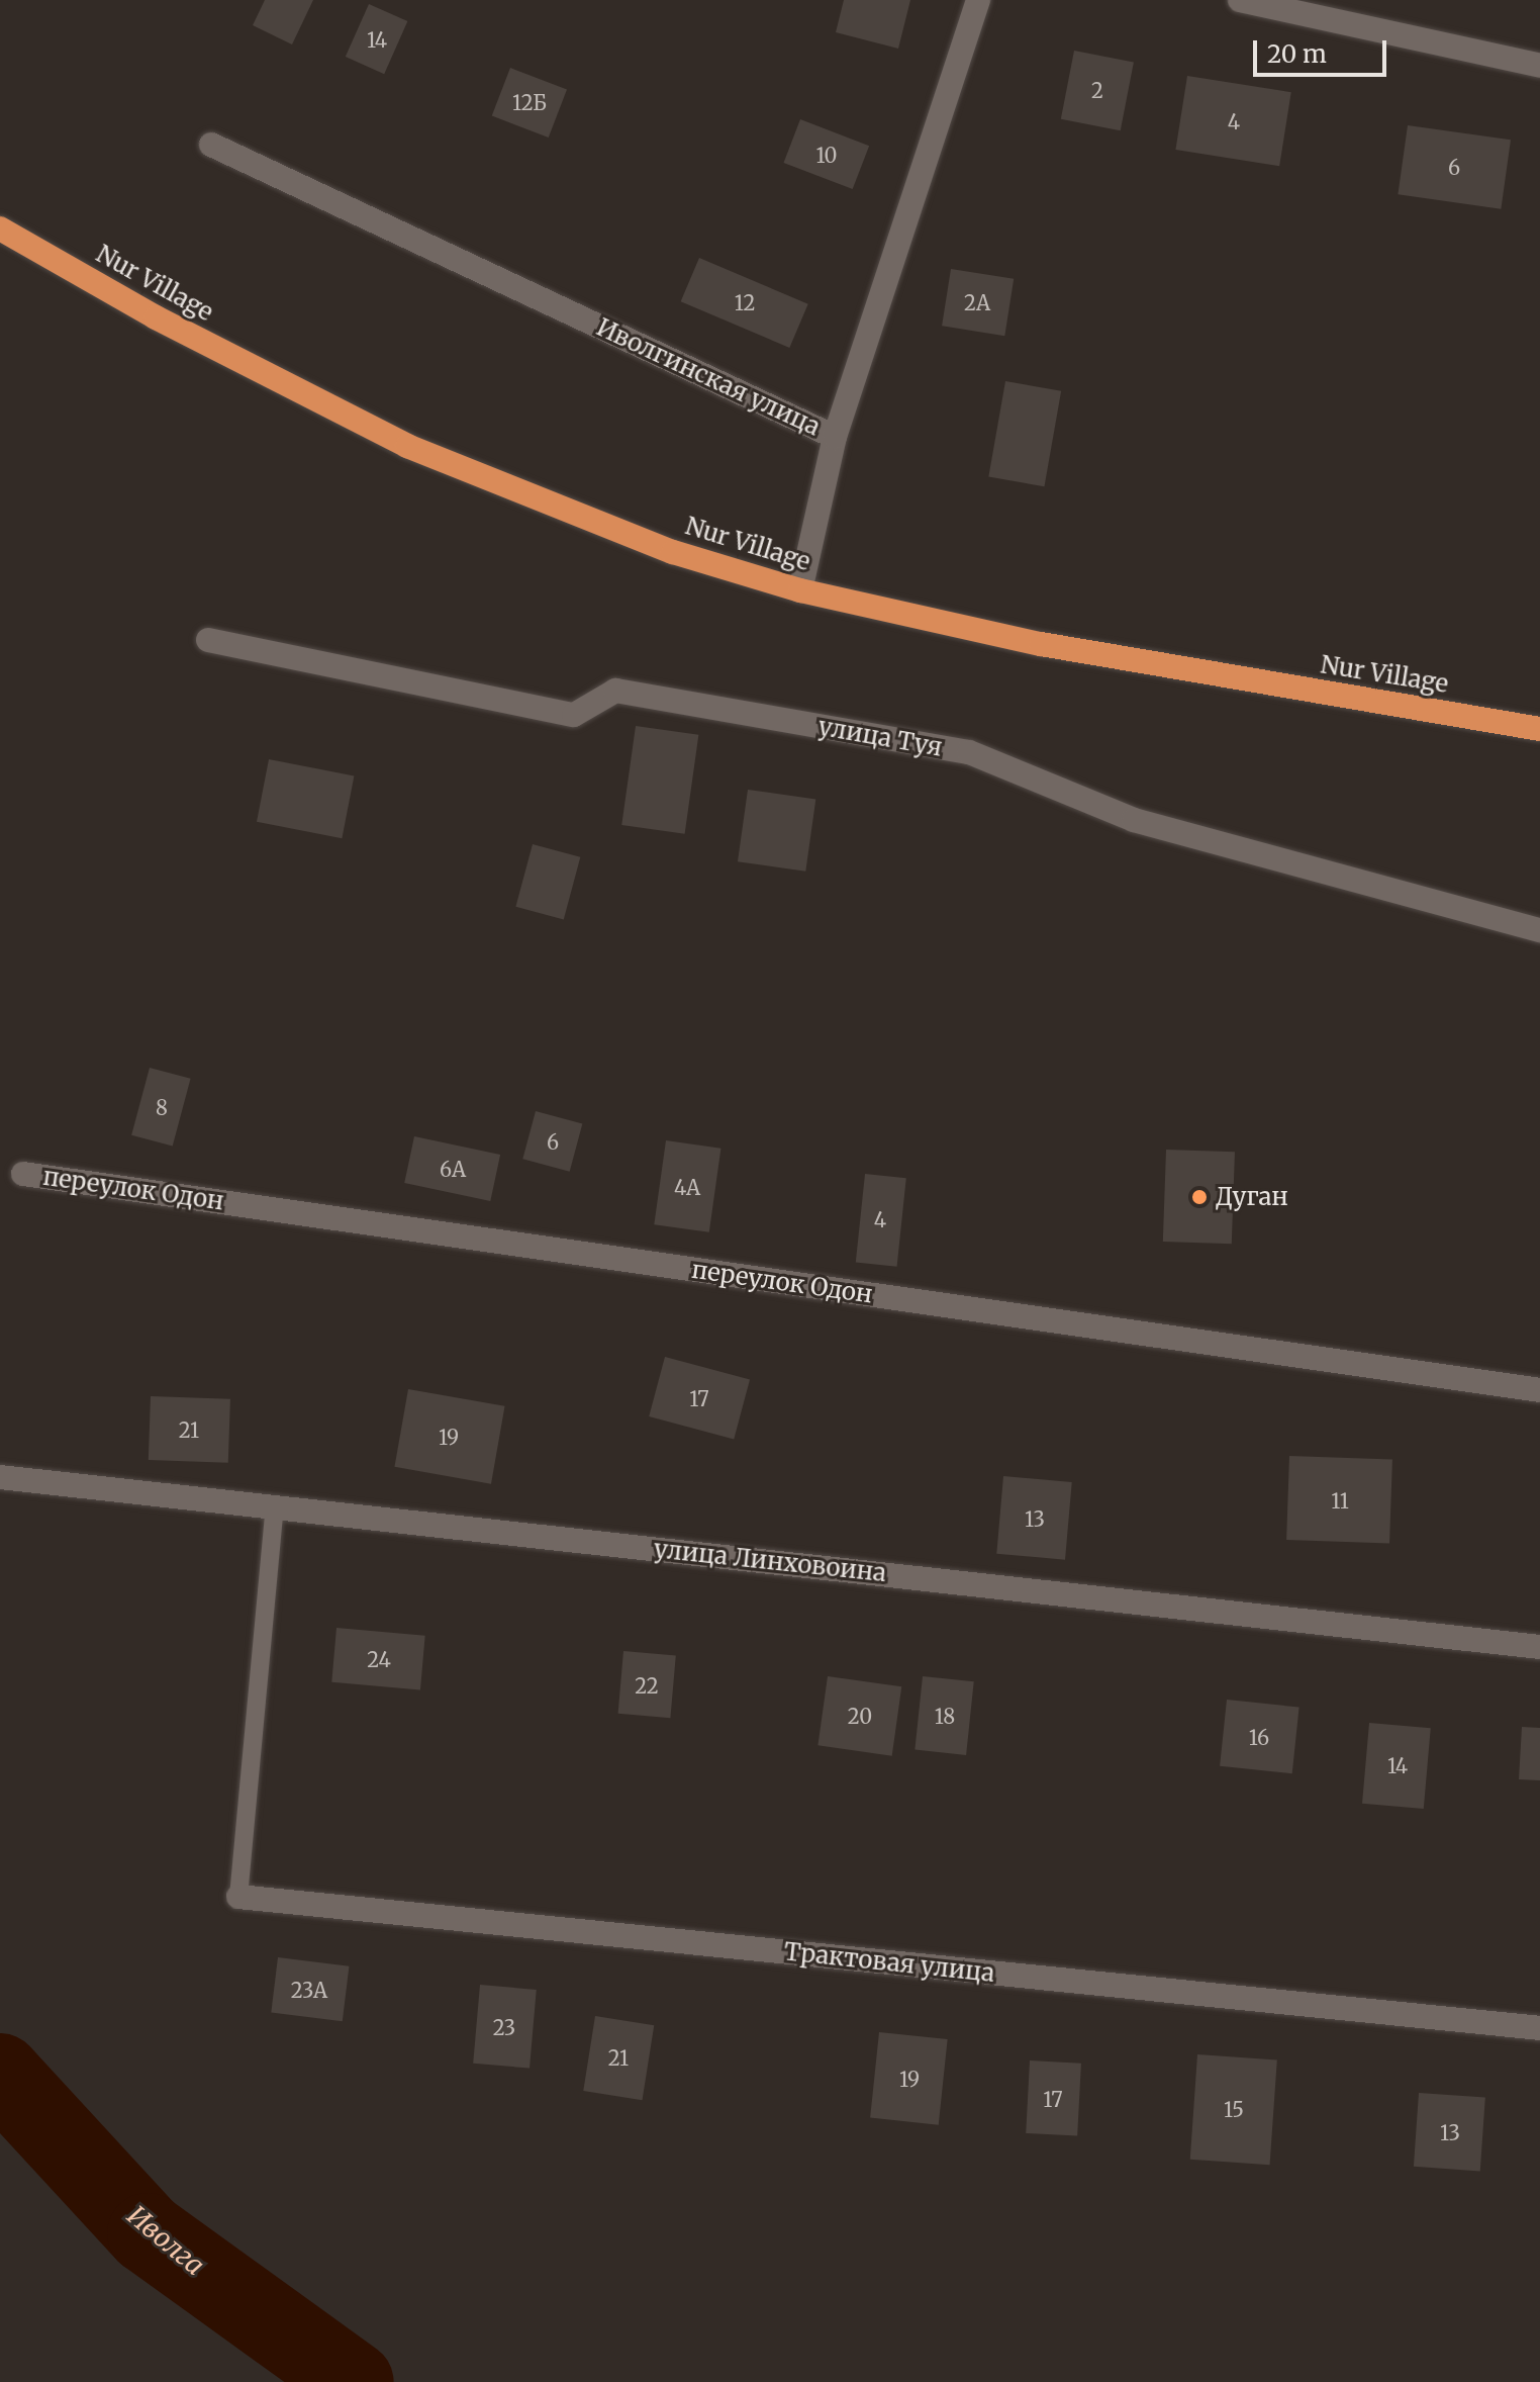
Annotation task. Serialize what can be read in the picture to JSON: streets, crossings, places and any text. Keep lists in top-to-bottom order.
{
  "streets": {
    "highway": ["Nur Village"],
    "street": [
      "Иволгинская улица",
      "улица Туя",
      "переулок Одон",
      "улица Линховоина",
      "Трактовая улица"
    ]
  },
  "water": ["Иволга"],
  "places": ["Дуган"],
  "house_numbers": [
    "14",
    "2",
    "12Б",
    "4",
    "10",
    "6",
    "12",
    "2А",
    "8",
    "6",
    "6А",
    "4А",
    "4",
    "17",
    "21",
    "19",
    "11",
    "13",
    "24",
    "22",
    "20",
    "18",
    "16",
    "14",
    "23А",
    "23",
    "21",
    "19",
    "17",
    "15",
    "13"
  ],
  "scale_bar": "20 m"
}
